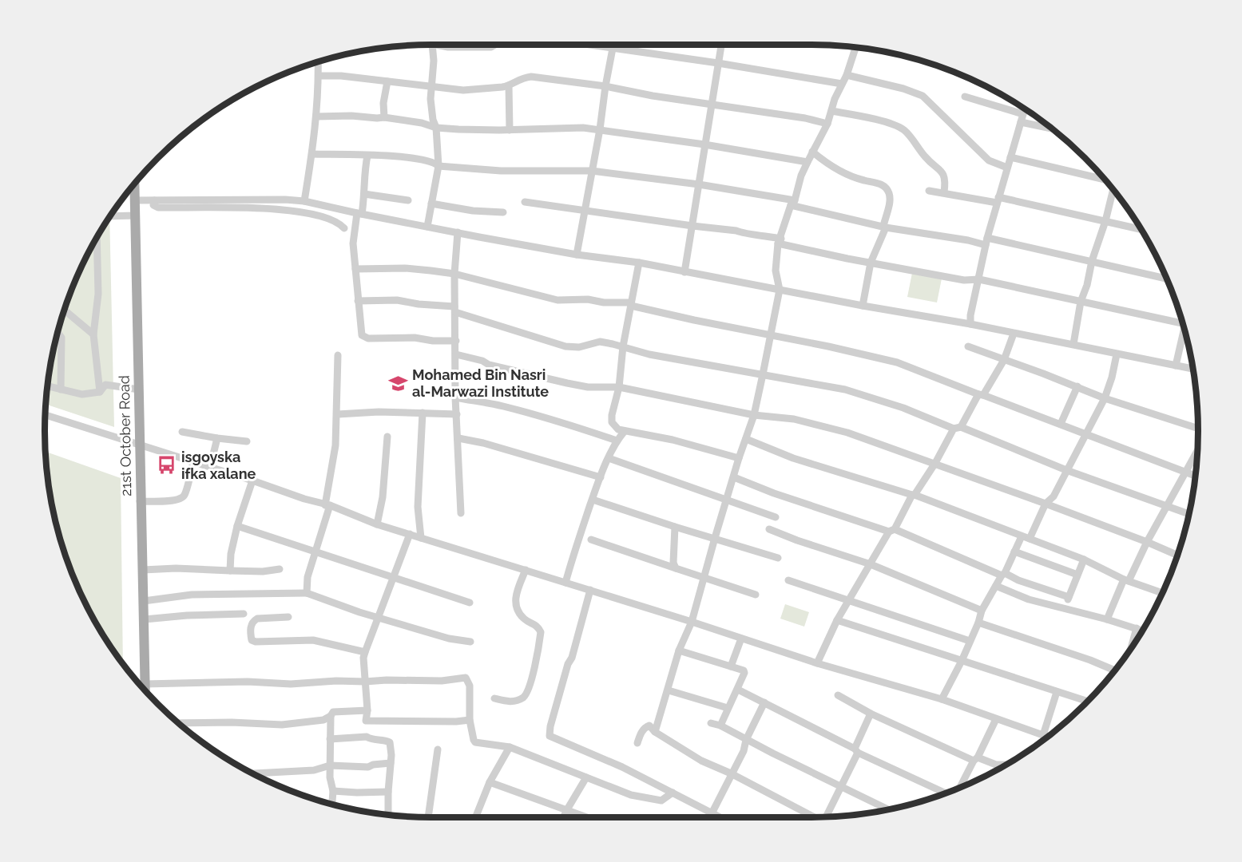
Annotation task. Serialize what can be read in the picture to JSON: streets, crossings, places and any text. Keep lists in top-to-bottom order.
{
  "streets": {
    "main road": ["21st October Road"]
  },
  "places": {
    "school or university": ["Mohamed Bin Nasri al-Marwazi Institute"],
    "bus stop": ["isgoyska ifka xalane"]
  }
}
